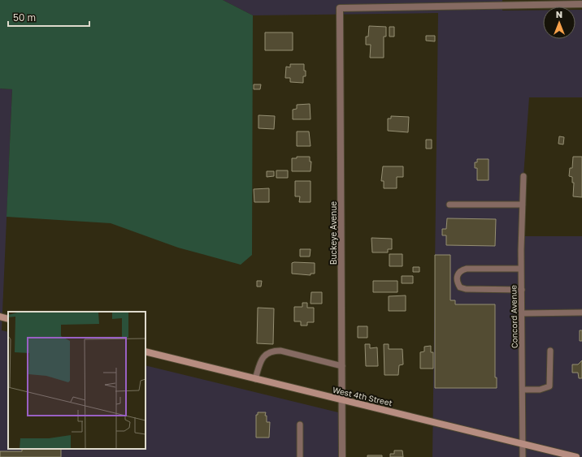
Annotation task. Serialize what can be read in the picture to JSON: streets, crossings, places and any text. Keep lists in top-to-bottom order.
{
  "streets": {
    "main road": ["West 4th Street"],
    "street": ["Buckeye Avenue"],
    "lane": ["Concord Avenue"]
  },
  "crossings": [
    ["Buckeye Avenue", "West 4th Street"],
    ["Concord Avenue", "West 4th Street"]
  ],
  "scale_bar": "50 m",
  "north": "top"
}
